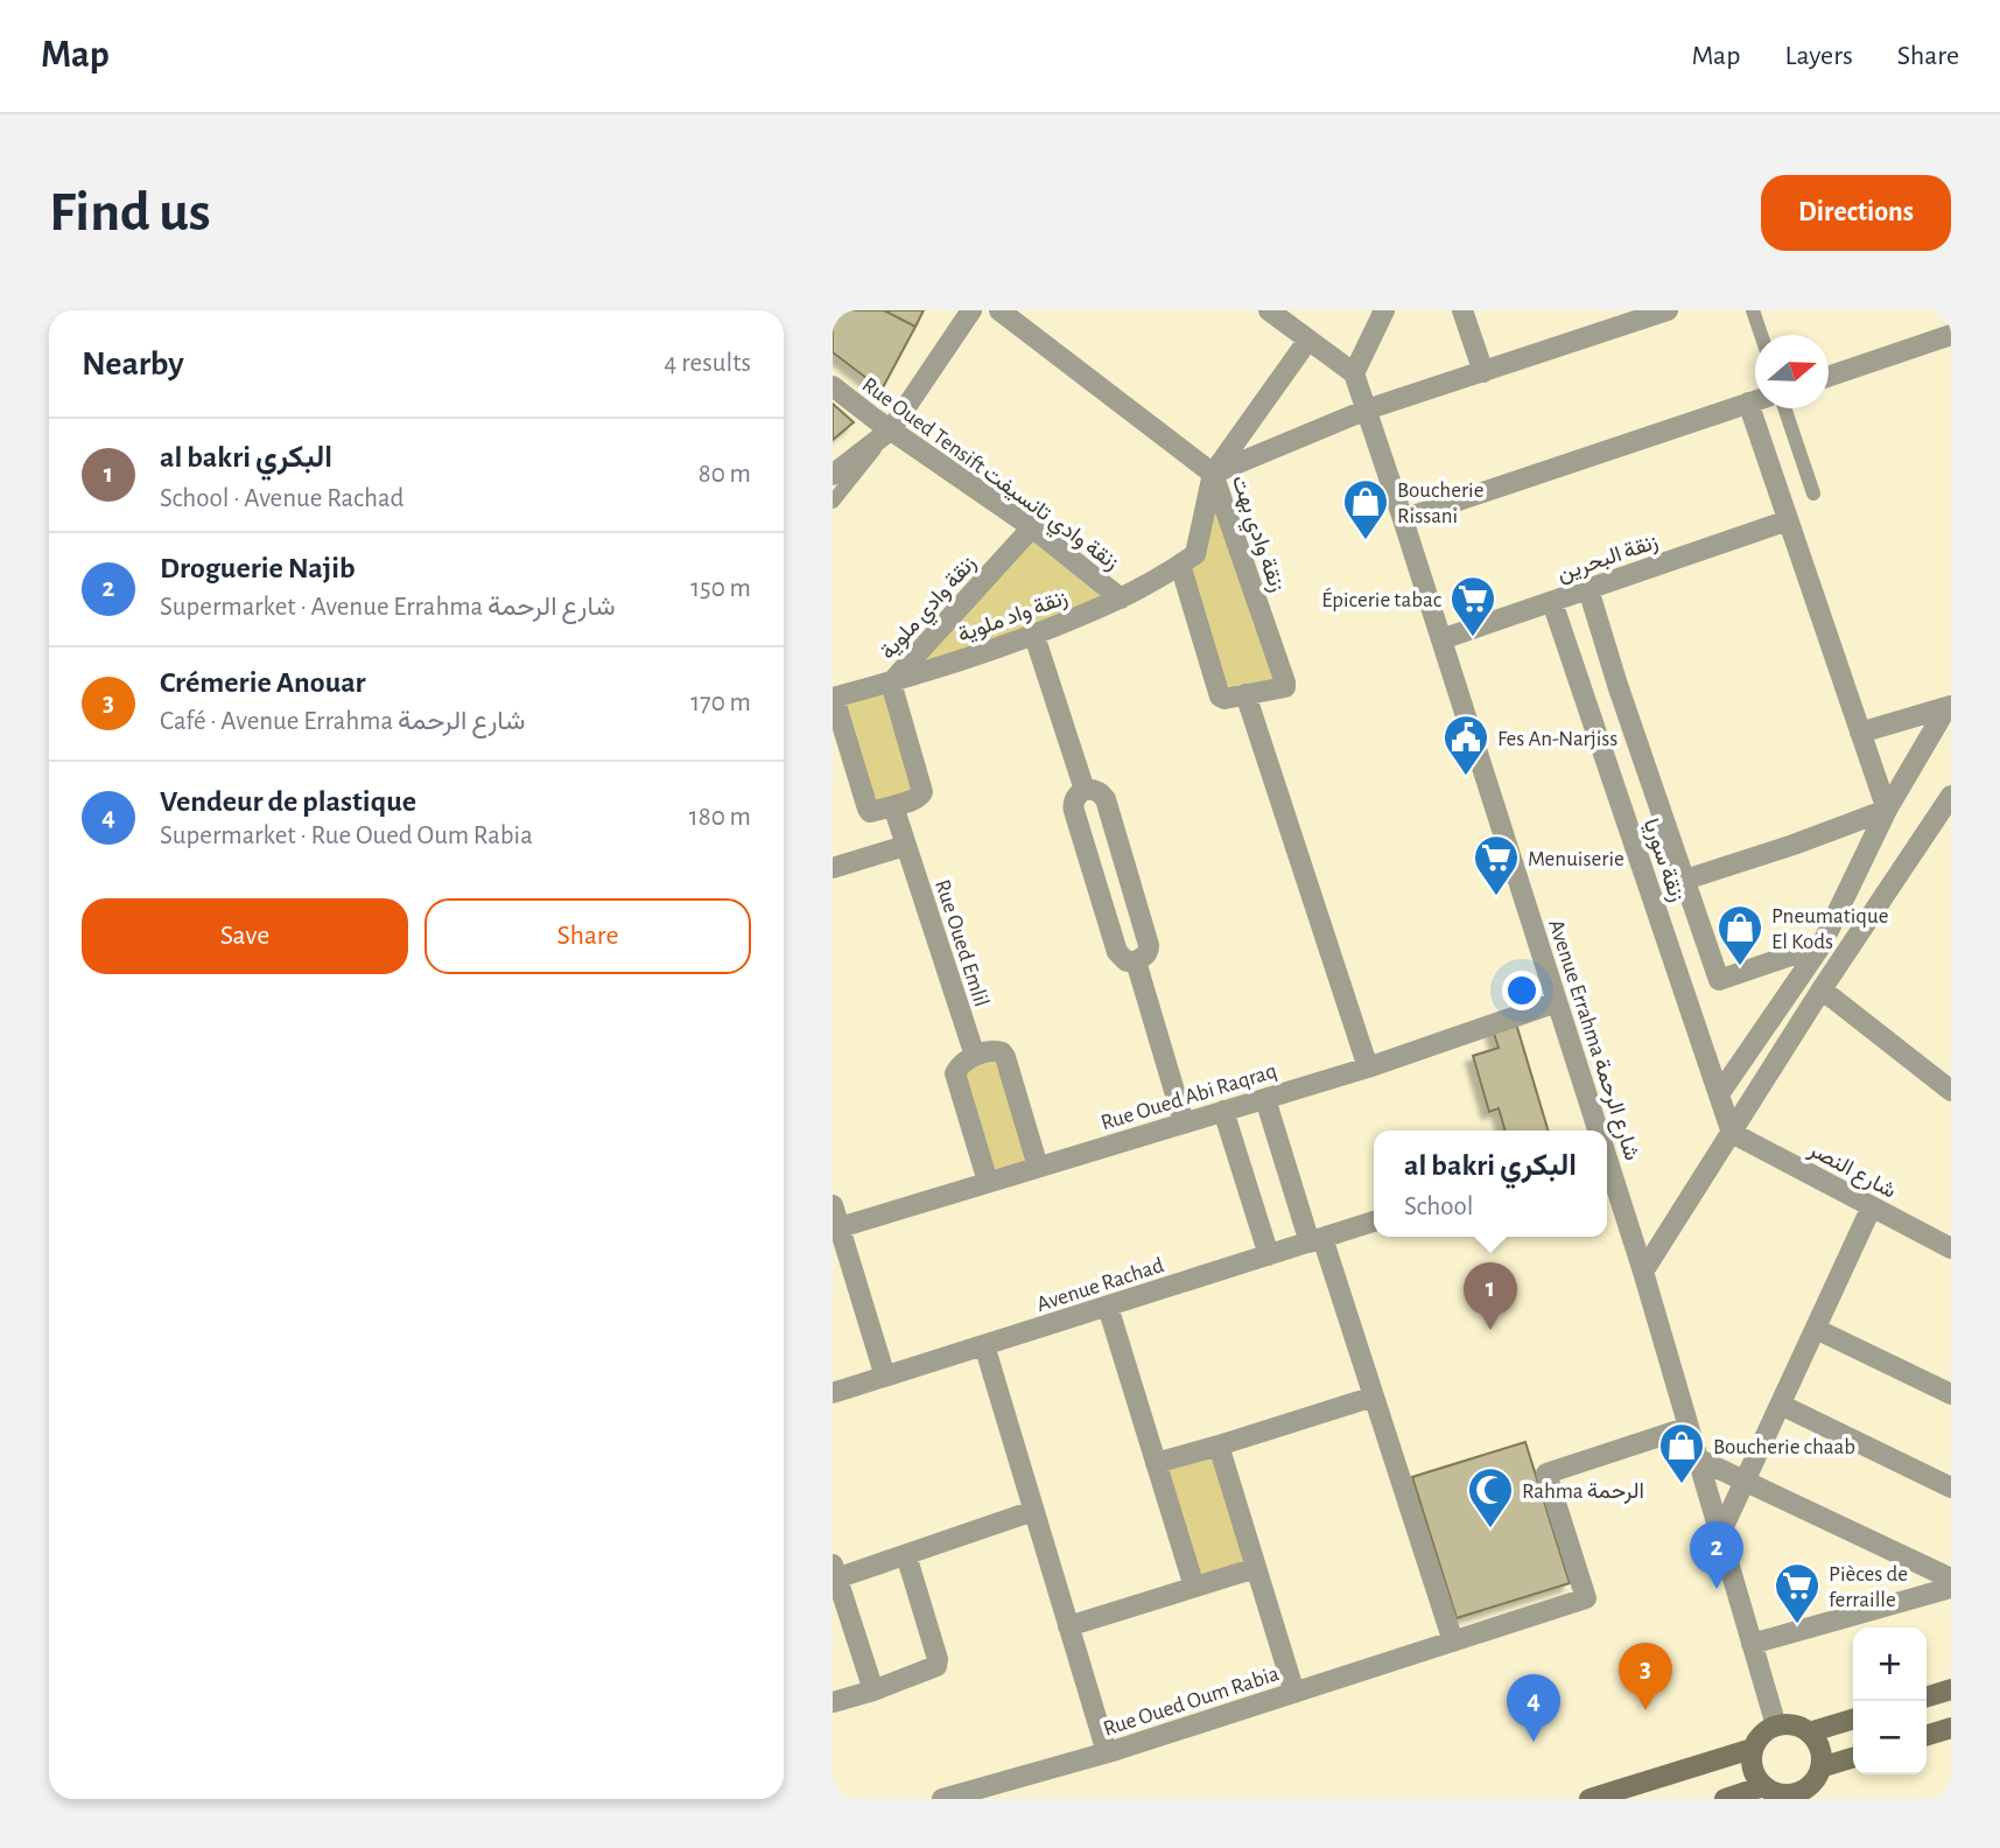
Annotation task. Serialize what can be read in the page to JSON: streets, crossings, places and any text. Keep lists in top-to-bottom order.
{
  "streets": {
    "street": [
      "Rue Oued Tensift زنقة وادي تانسيفت",
      "زنقة وادي بهت",
      "زنقة البحرين",
      "زنقة وادي ملوية",
      "زنقة واد ملوية",
      "زنقة سوريا",
      "Rue Oued Emlil",
      "Avenue Errahma شارع الرحمة",
      "Rue Oued Abi Raqraq",
      "شارع النصر",
      "Avenue Rachad",
      "Rue Oued Oum Rabia"
    ]
  },
  "crossings": [
    ["Rue Oued Tensift زنقة وادي تانسيفت", "زنقة وادي ملوية"],
    ["Rue Oued Tensift زنقة وادي تانسيفت", "زنقة واد ملوية"],
    ["زنقة البحرين", "زنقة سوريا"],
    ["زنقة البحرين", "Avenue Errahma شارع الرحمة"],
    ["زنقة وادي ملوية", "زنقة واد ملوية"],
    ["زنقة وادي ملوية", "Rue Oued Emlil"],
    ["زنقة سوريا", "شارع النصر"],
    ["Avenue Errahma شارع الرحمة", "Rue Oued Abi Raqraq"],
    ["Avenue Errahma شارع الرحمة", "Rue Oued Oum Rabia"]
  ],
  "places": {
    "shop": ["Boucherie Rissani", "Pneumatique El Kods", "Boucherie chaab"],
    "supermarket": ["Épicerie tabac", "Menuiserie", "Pièces de ferraille"],
    "public building": ["Fes An-Narjiss"],
    "mosque": ["Rahma الرحمة"]
  },
  "north": "right",
  "page": {
    "header": "Map",
    "nav": ["Map", "Layers", "Share"],
    "buttons": [
      "Directions",
      ["Save", "Share"]
    ],
    "title": "Find us",
    "heading": ["Nearby", "4 results"],
    "list": [
      {
        "mark": "1",
        "name": "al bakri البكري",
        "note": "School · Avenue Rachad",
        "value": "80 m"
      },
      {
        "mark": "2",
        "name": "Droguerie Najib",
        "note": "Supermarket · Avenue Errahma شارع الرحمة",
        "value": "150 m"
      },
      {
        "mark": "3",
        "name": "Crémerie Anouar",
        "note": "Café · Avenue Errahma شارع الرحمة",
        "value": "170 m"
      },
      {
        "mark": "4",
        "name": "Vendeur de plastique",
        "note": "Supermarket · Rue Oued Oum Rabia",
        "value": "180 m"
      }
    ],
    "popup": ["al bakri البكري", "School"],
    "pins": [
      "1",
      "2",
      "3",
      "4"
    ],
    "map_buttons": ["+", "−"]
  }
}
